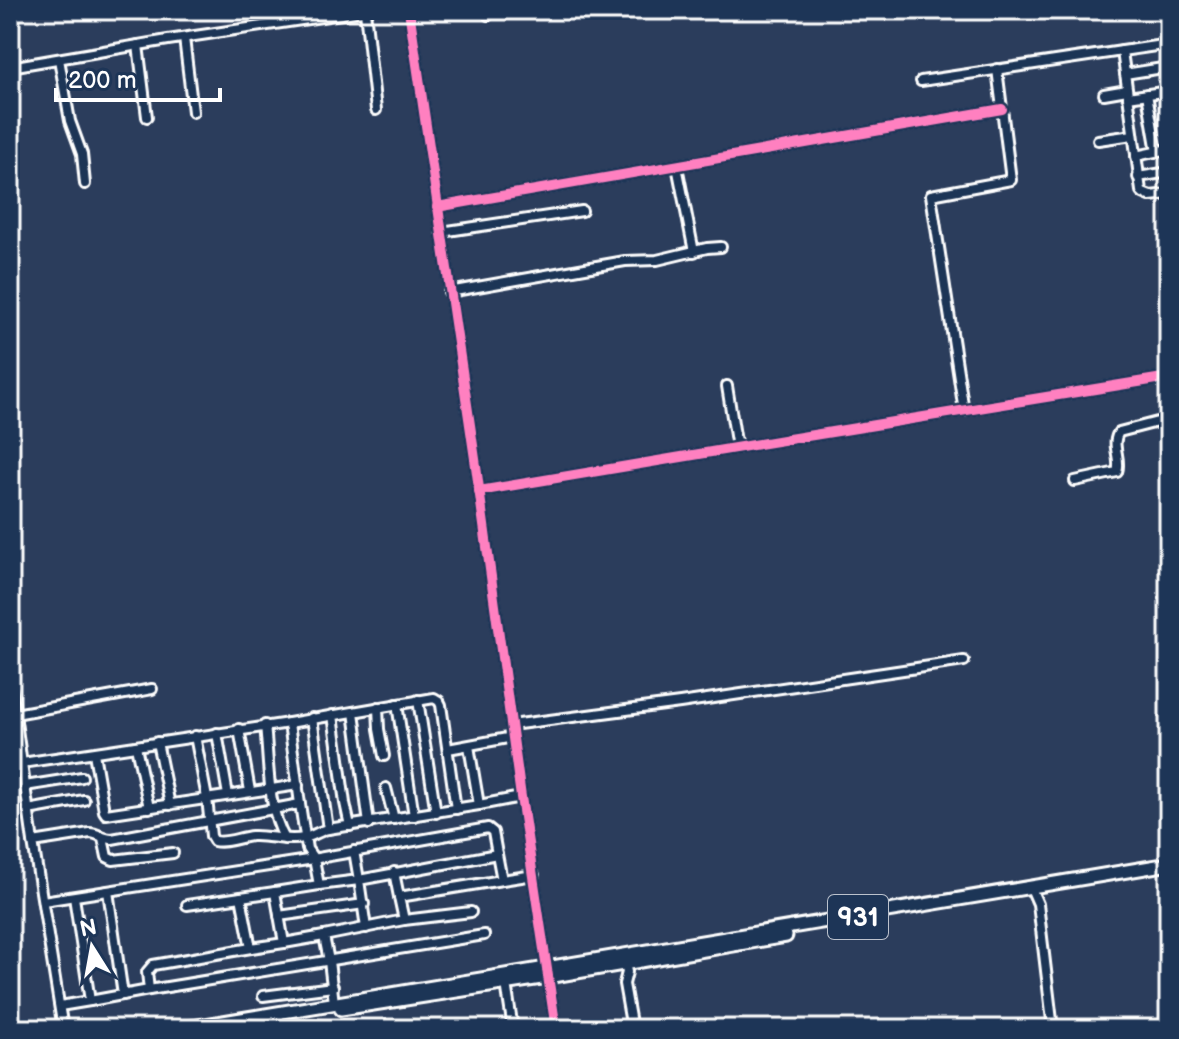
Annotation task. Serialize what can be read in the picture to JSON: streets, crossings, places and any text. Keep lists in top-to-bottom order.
{
  "streets": {
    "highway": ["931"]
  },
  "scale_bar": "200 m",
  "north": "top"
}
